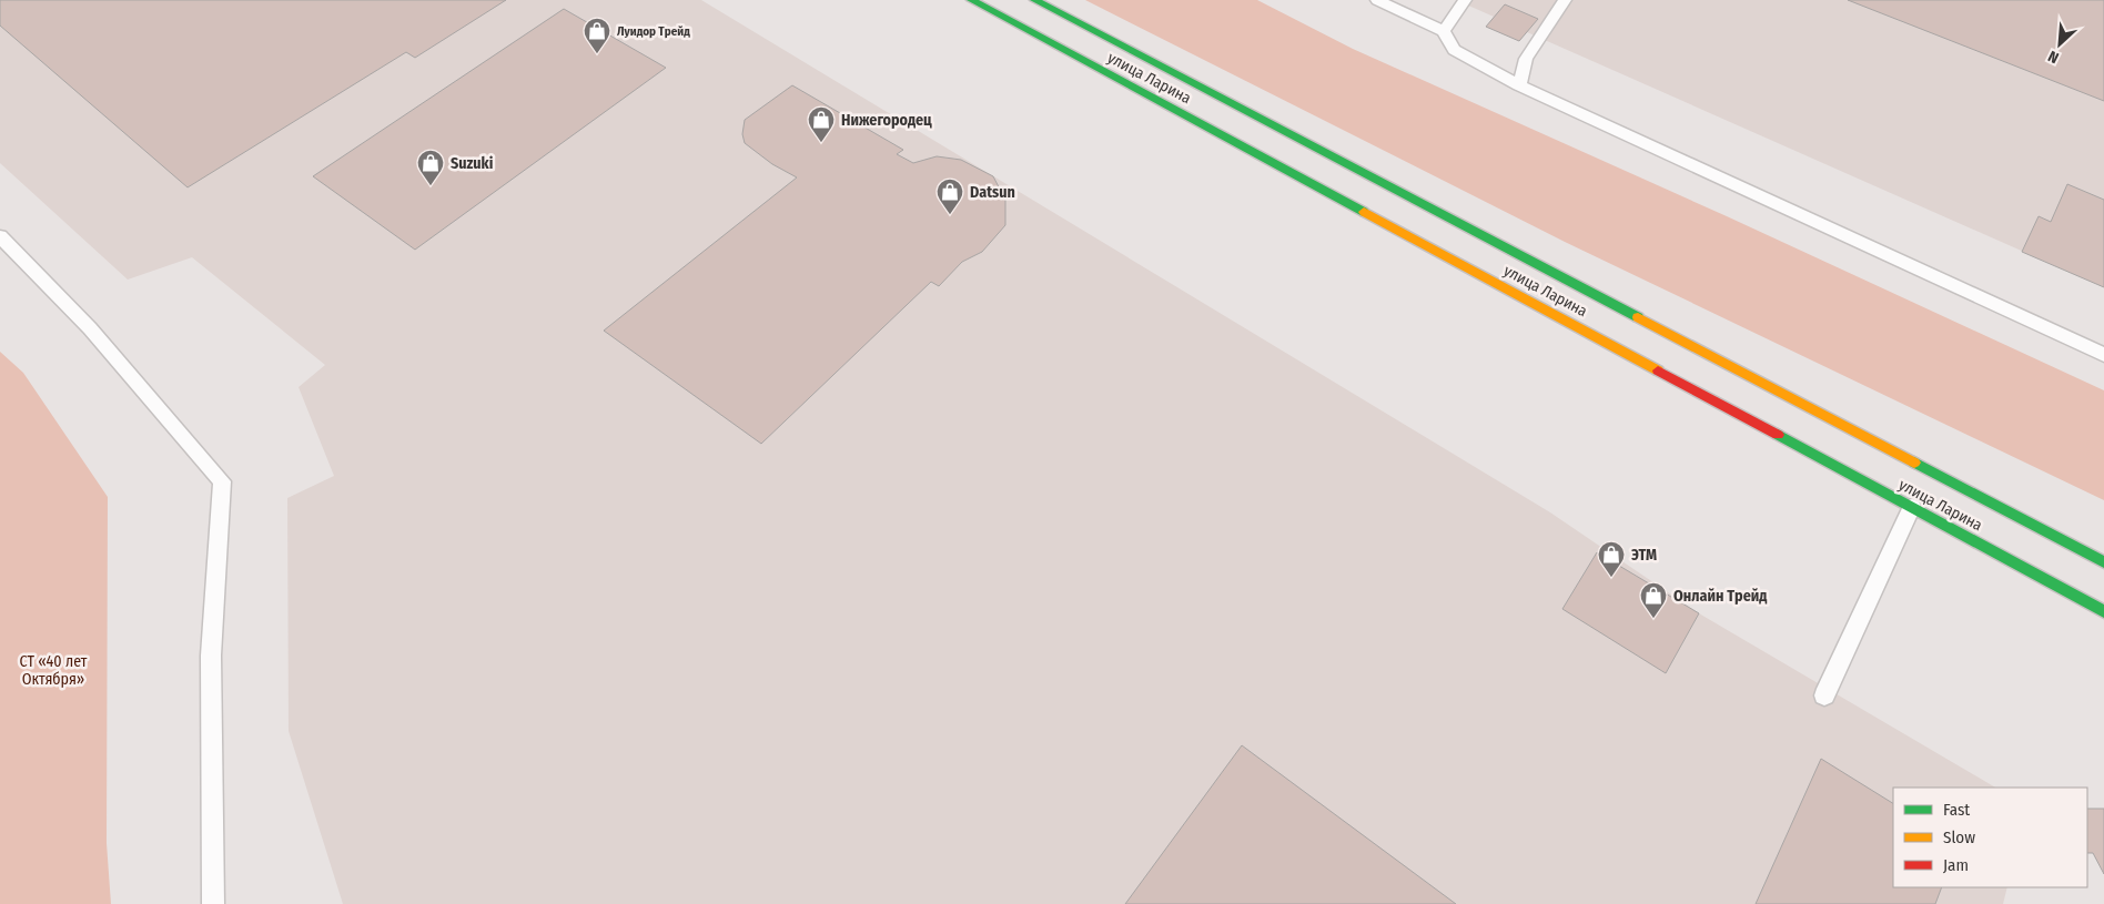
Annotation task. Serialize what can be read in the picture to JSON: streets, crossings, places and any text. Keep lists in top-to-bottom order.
{
  "streets": {
    "main road": ["улица Ларина"]
  },
  "parks": ["СТ «40 лет Октября»"],
  "places": {
    "shop": [
      "Луидор Трейд",
      "Нижегородец",
      "Suzuki",
      "Datsun",
      "ЭТМ",
      "Онлайн Трейд"
    ]
  },
  "legend": ["Fast", "Slow", "Jam"],
  "north": "bottom left"
}
